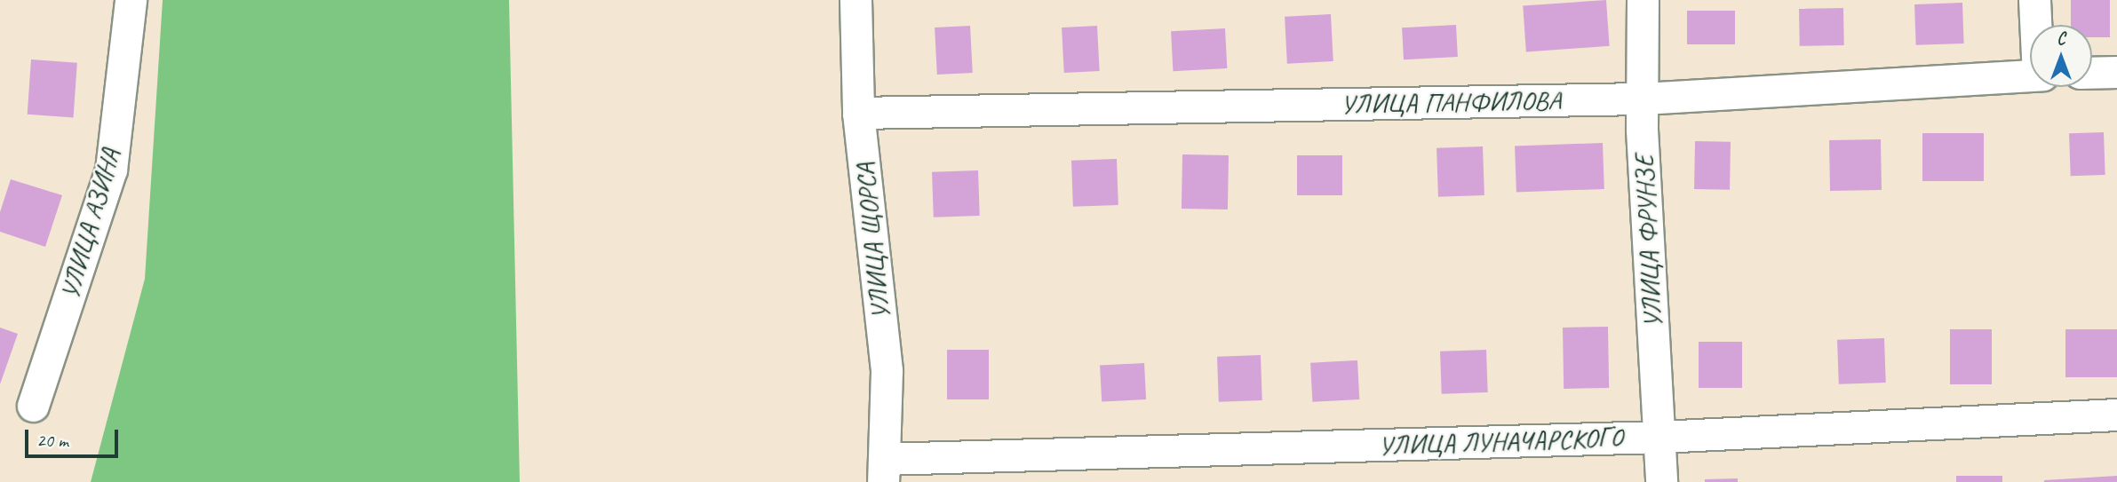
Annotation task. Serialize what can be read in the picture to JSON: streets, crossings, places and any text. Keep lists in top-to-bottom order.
{
  "streets": {
    "street": [
      "УЛИЦА ПАНФИЛОВА",
      "УЛИЦА АЗИНА",
      "УЛИЦА ЩОРСА",
      "УЛИЦА ФРУНЗЕ",
      "УЛИЦА ЛУНАЧАРСКОГО"
    ]
  },
  "crossings": [
    ["УЛИЦА ПАНФИЛОВА", "УЛИЦА ЩОРСА"],
    ["УЛИЦА ПАНФИЛОВА", "УЛИЦА ФРУНЗЕ"],
    ["УЛИЦА ЩОРСА", "УЛИЦА ЛУНАЧАРСКОГО"],
    ["УЛИЦА ФРУНЗЕ", "УЛИЦА ЛУНАЧАРСКОГО"]
  ],
  "scale_bar": "20 m",
  "north": "top"
}
